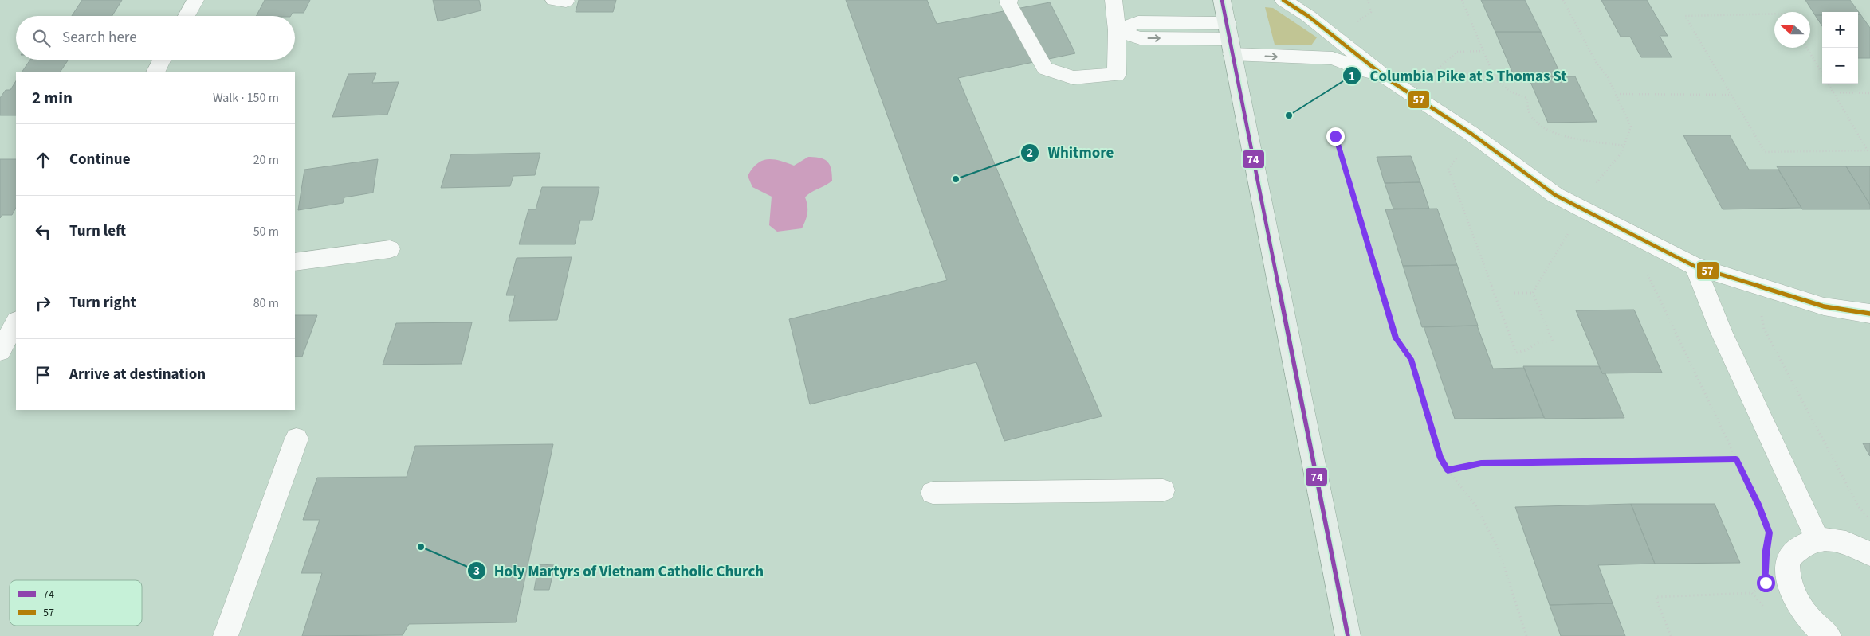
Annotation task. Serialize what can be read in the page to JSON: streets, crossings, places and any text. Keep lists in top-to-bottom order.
{
  "places": ["Columbia Pike at S Thomas St", "Whitmore", "Holy Martyrs of Vietnam Catholic Church"],
  "lines": ["transit line 74", "transit line 57"],
  "legend": ["74", "57"],
  "north": "left",
  "page": {
    "map_buttons": ["+", "−"],
    "search": "Search here",
    "heading": ["2 min", "Walk · 150 m"],
    "list": [
      ["Continue", "20 m"],
      ["Turn left", "50 m"],
      ["Turn right", "80 m"],
      "Arrive at destination"
    ]
  }
}
